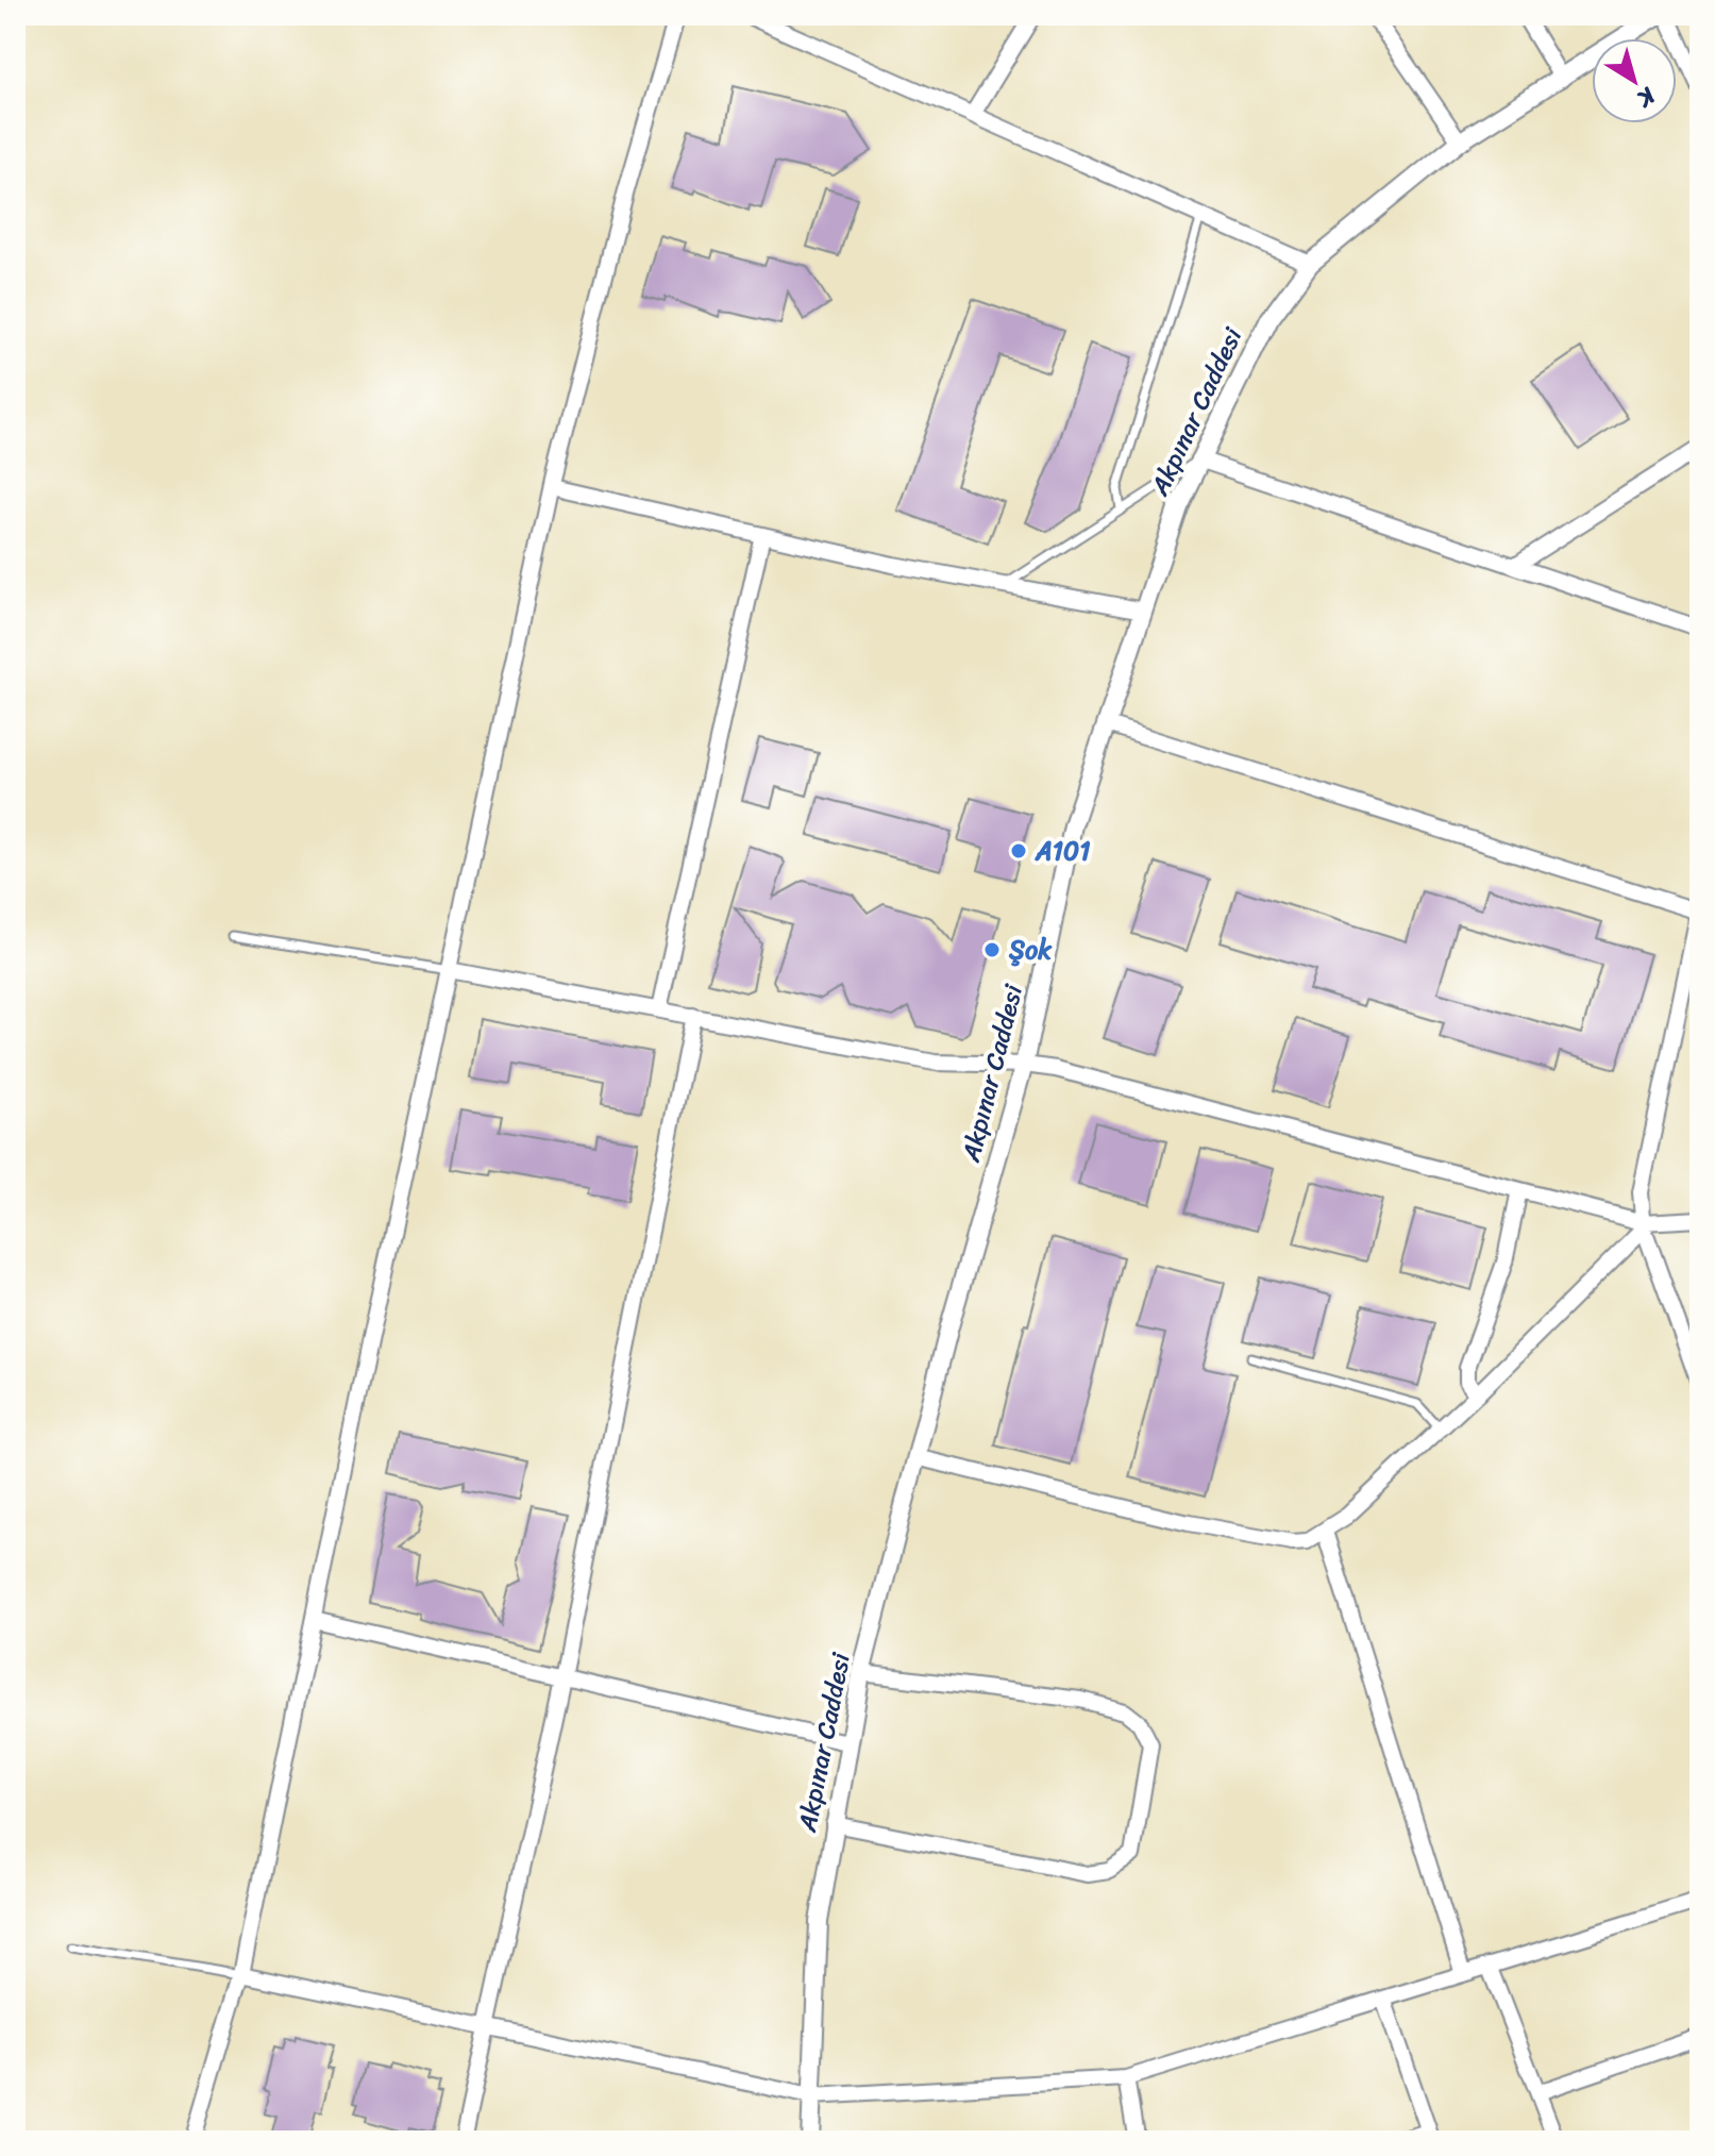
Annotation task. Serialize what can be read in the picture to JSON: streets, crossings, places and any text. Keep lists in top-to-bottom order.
{
  "streets": {
    "street": ["Akpınar Caddesi"]
  },
  "places": ["A101", "Şok"],
  "north": "bottom right"
}
